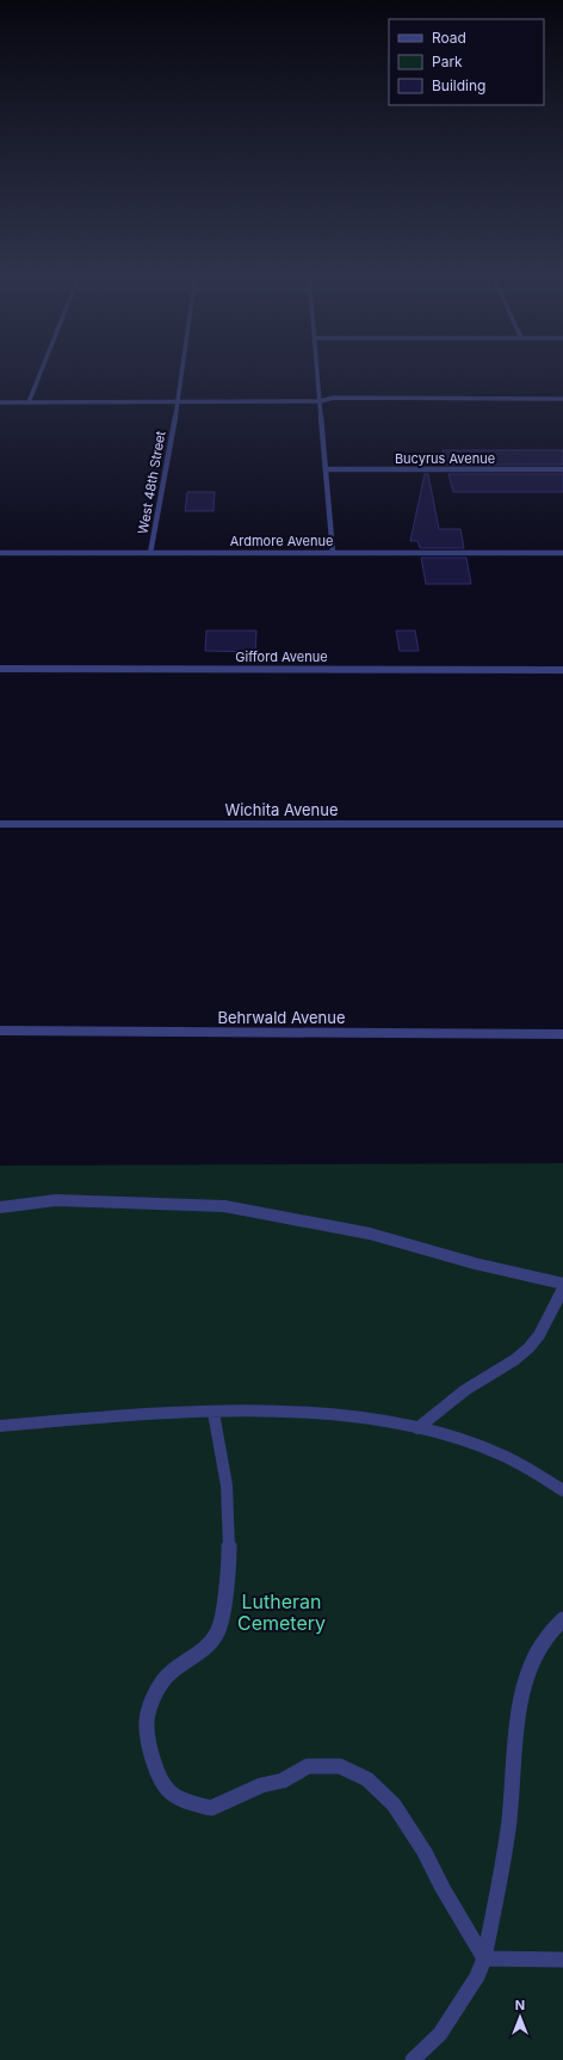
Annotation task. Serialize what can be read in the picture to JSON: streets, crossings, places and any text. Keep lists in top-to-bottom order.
{
  "streets": {
    "street": [
      "Bucyrus Avenue",
      "West 48th Street",
      "Ardmore Avenue",
      "Gifford Avenue",
      "Wichita Avenue",
      "Behrwald Avenue"
    ]
  },
  "crossings": [
    ["West 48th Street", "Ardmore Avenue"]
  ],
  "parks": ["Lutheran Cemetery"],
  "legend": ["Road", "Park", "Building"],
  "north": "top"
}
